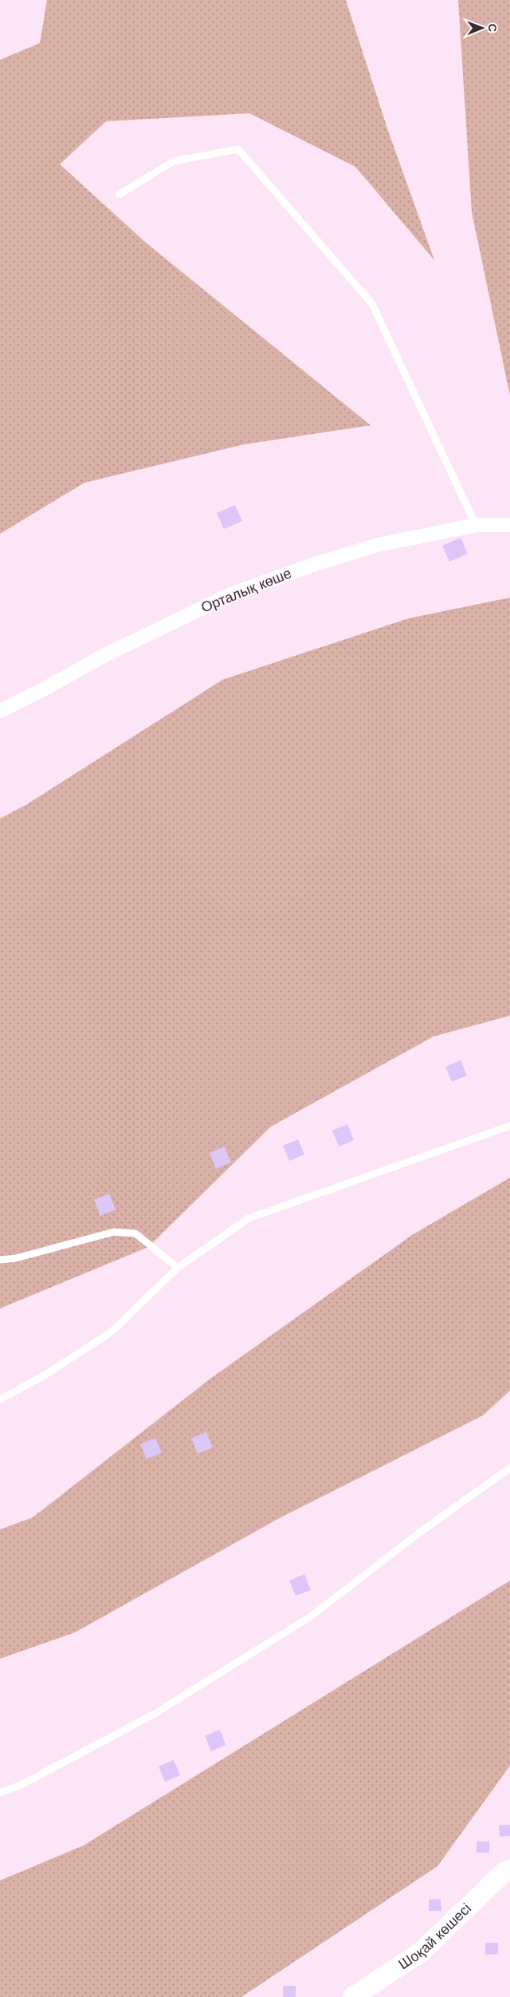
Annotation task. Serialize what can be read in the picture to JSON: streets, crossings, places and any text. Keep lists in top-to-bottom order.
{
  "streets": {
    "street": ["Орталық көше", "Шоқай көшесі"]
  },
  "north": "right"
}
